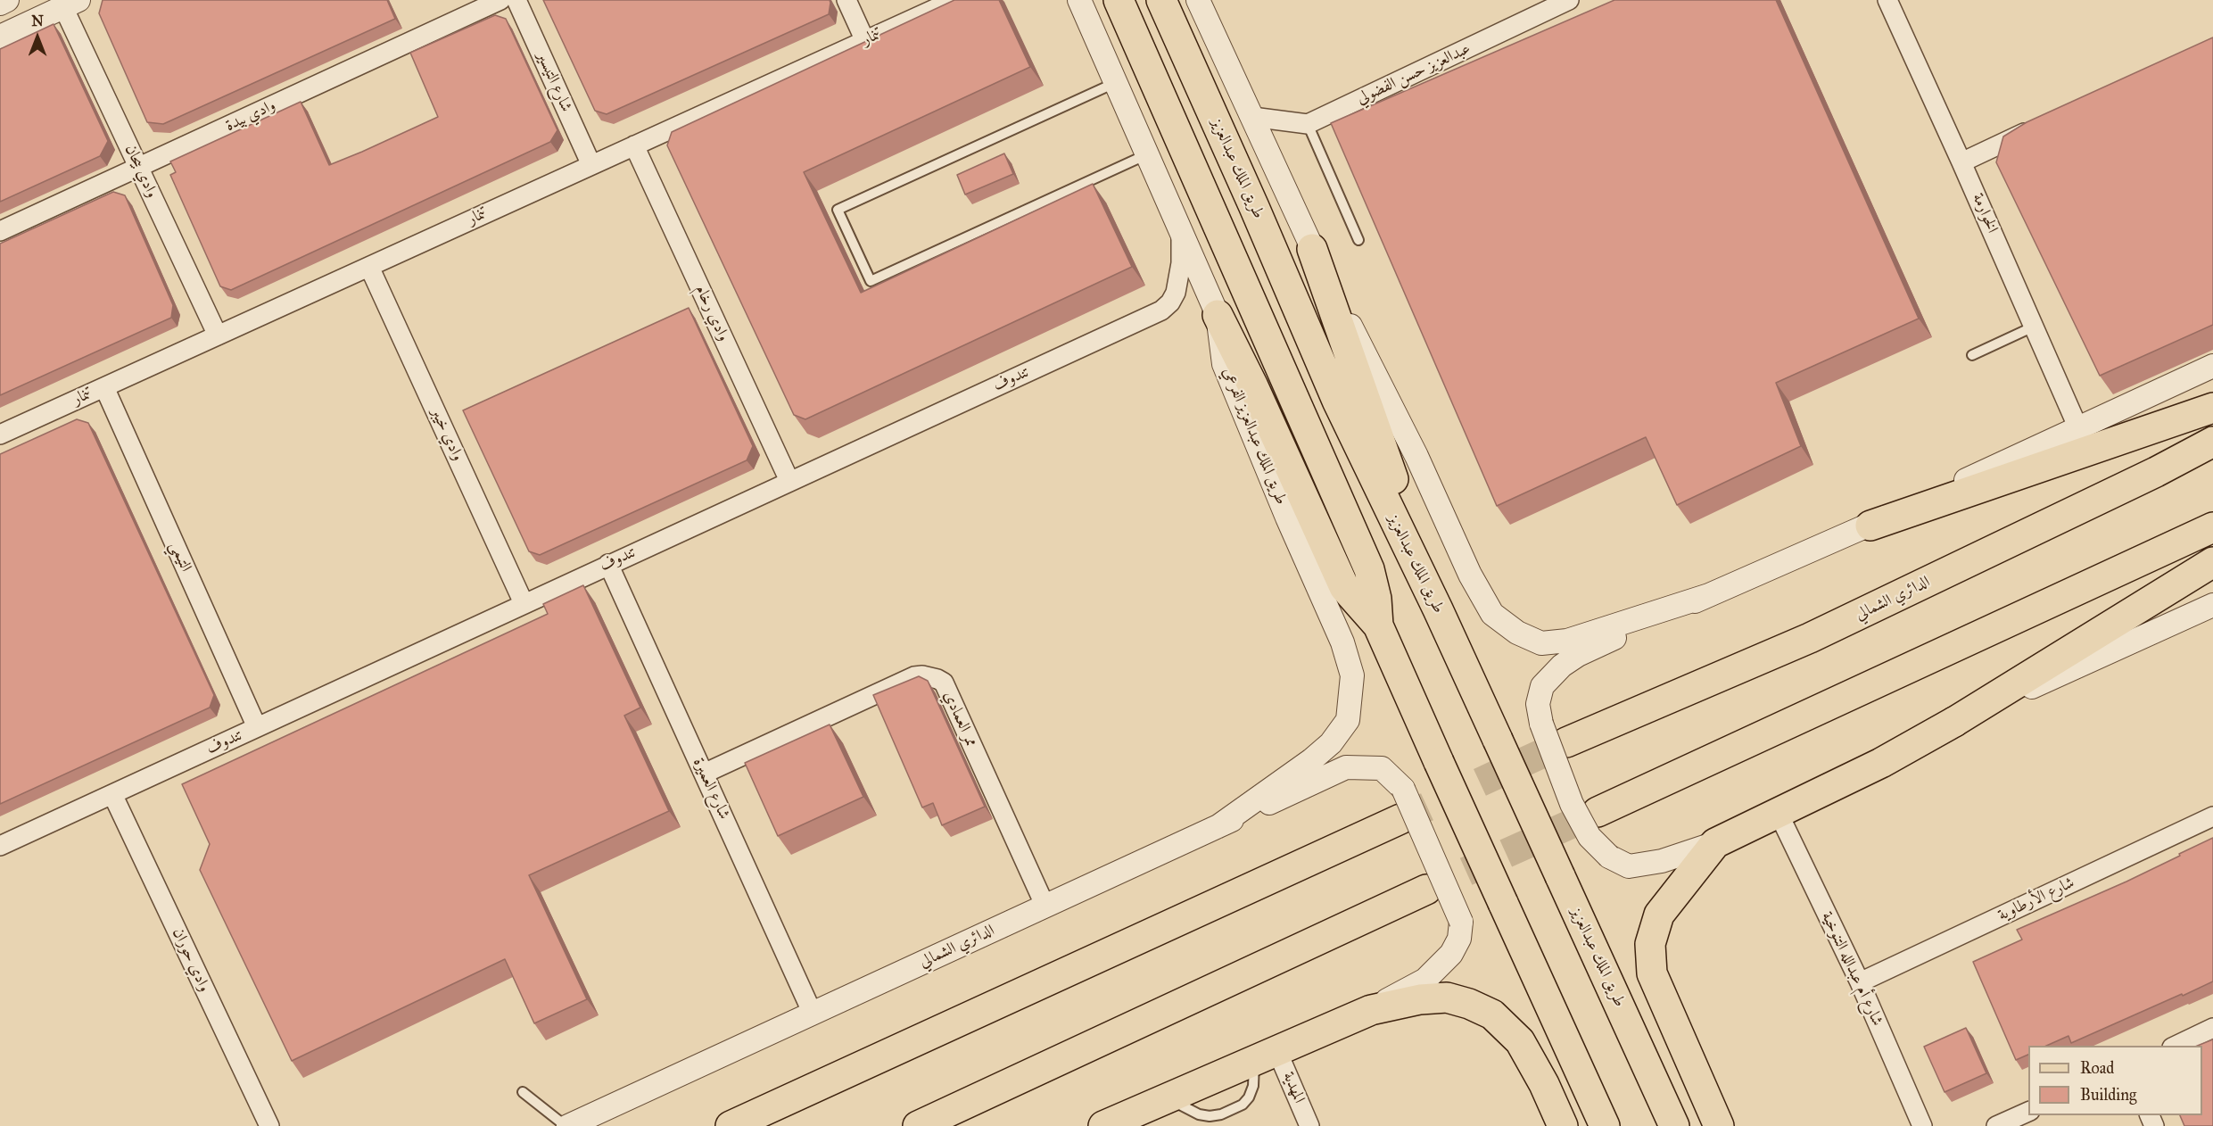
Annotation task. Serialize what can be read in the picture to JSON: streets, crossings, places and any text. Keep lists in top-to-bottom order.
{
  "streets": {
    "main road": ["طريق الملك عبدالعزيز", "الدائري الشمالي"],
    "street": [
      "تنمار",
      "عبدالعزيز حسن الفضولي",
      "شارع التيسير",
      "وادي بيدة",
      "وادي بيحان",
      "الخوارمة",
      "وادي رخام",
      "تندوف",
      "وادي خيبر",
      "طريق الملك عبدالعزيز الفرعي",
      "التيمي",
      "ممر العمادي",
      "شارع العميرة",
      "شارع الأرطاوية",
      "وادي حوران",
      "شارع أم عبدالله التنوخية",
      "المهدية"
    ]
  },
  "crossings": [
    ["تنمار", "شارع التيسير"],
    ["تنمار", "وادي بيحان"],
    ["تنمار", "وادي رخام"],
    ["تنمار", "وادي خيبر"],
    ["تنمار", "التيمي"],
    ["وادي بيدة", "وادي بيحان"],
    ["وادي رخام", "تندوف"],
    ["تندوف", "وادي خيبر"],
    ["تندوف", "طريق الملك عبدالعزيز الفرعي"],
    ["تندوف", "التيمي"],
    ["تندوف", "شارع العميرة"],
    ["تندوف", "وادي حوران"],
    ["طريق الملك عبدالعزيز الفرعي", "الدائري الشمالي"],
    ["الدائري الشمالي", "ممر العمادي"],
    ["الدائري الشمالي", "شارع العميرة"],
    ["ممر العمادي", "شارع العميرة"],
    ["شارع الأرطاوية", "شارع أم عبدالله التنوخية"]
  ],
  "legend": ["Road", "Building"],
  "north": "top"
}
